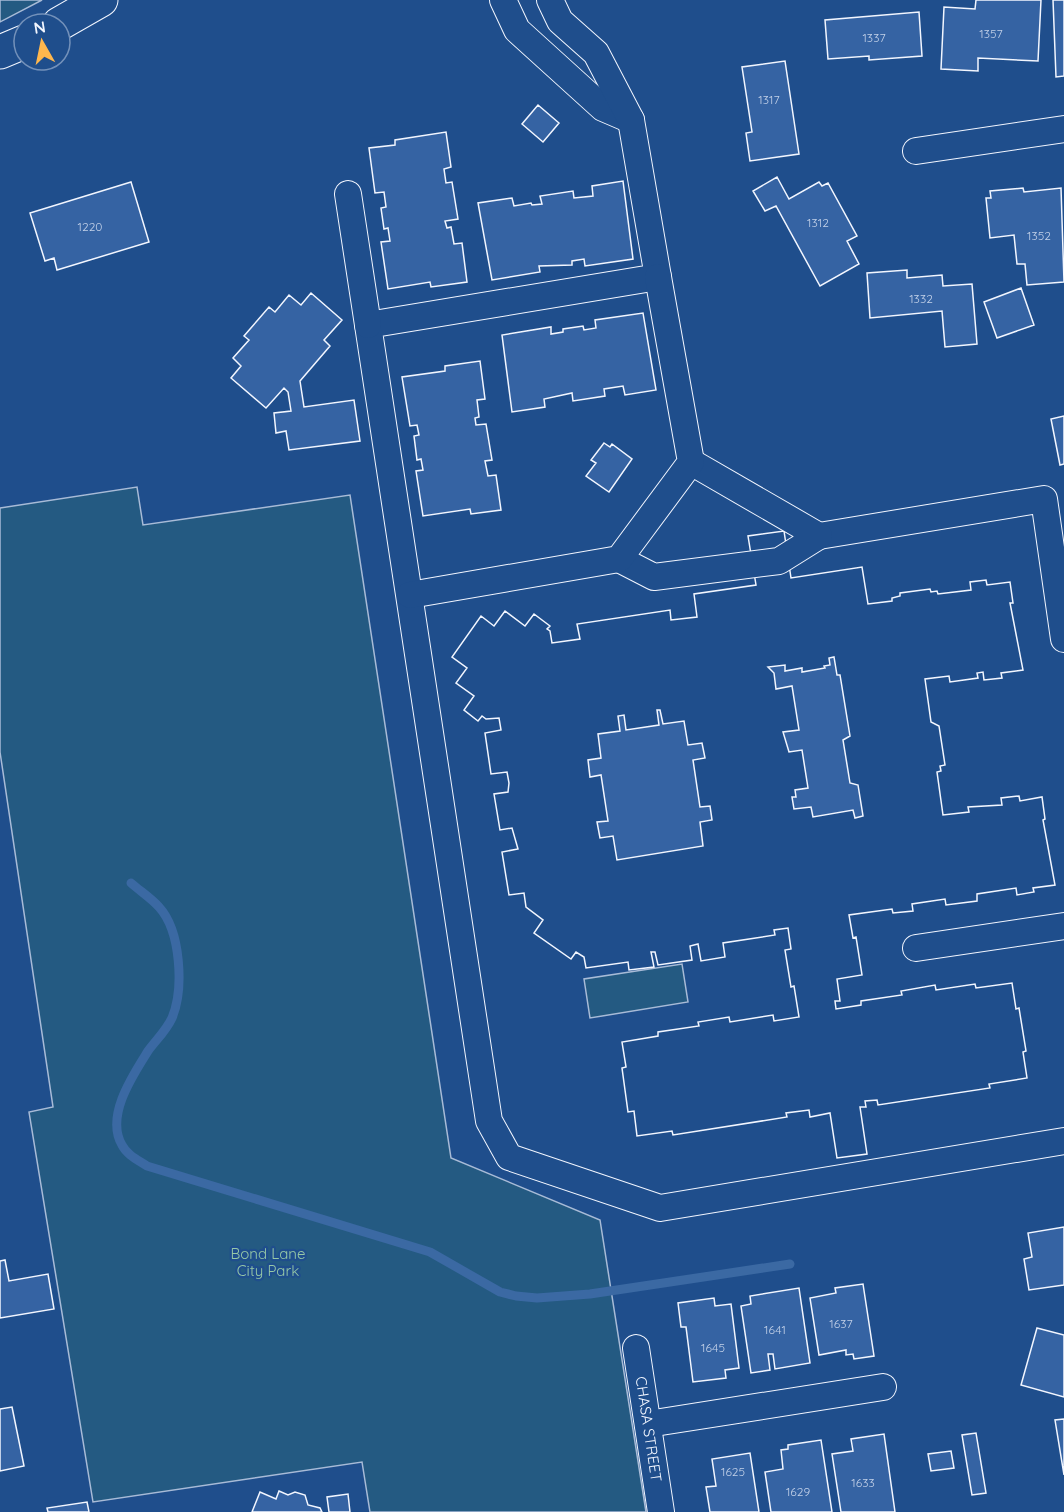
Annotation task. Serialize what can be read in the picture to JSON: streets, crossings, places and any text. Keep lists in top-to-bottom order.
{
  "streets": {
    "street": ["CHASA STREET"]
  },
  "parks": ["Bond Lane City Park"],
  "house_numbers": [
    "1357",
    "1337",
    "1317",
    "1312",
    "1220",
    "1352",
    "1332",
    "1637",
    "1641",
    "1645",
    "1625",
    "1633",
    "1629"
  ],
  "north": "top"
}
